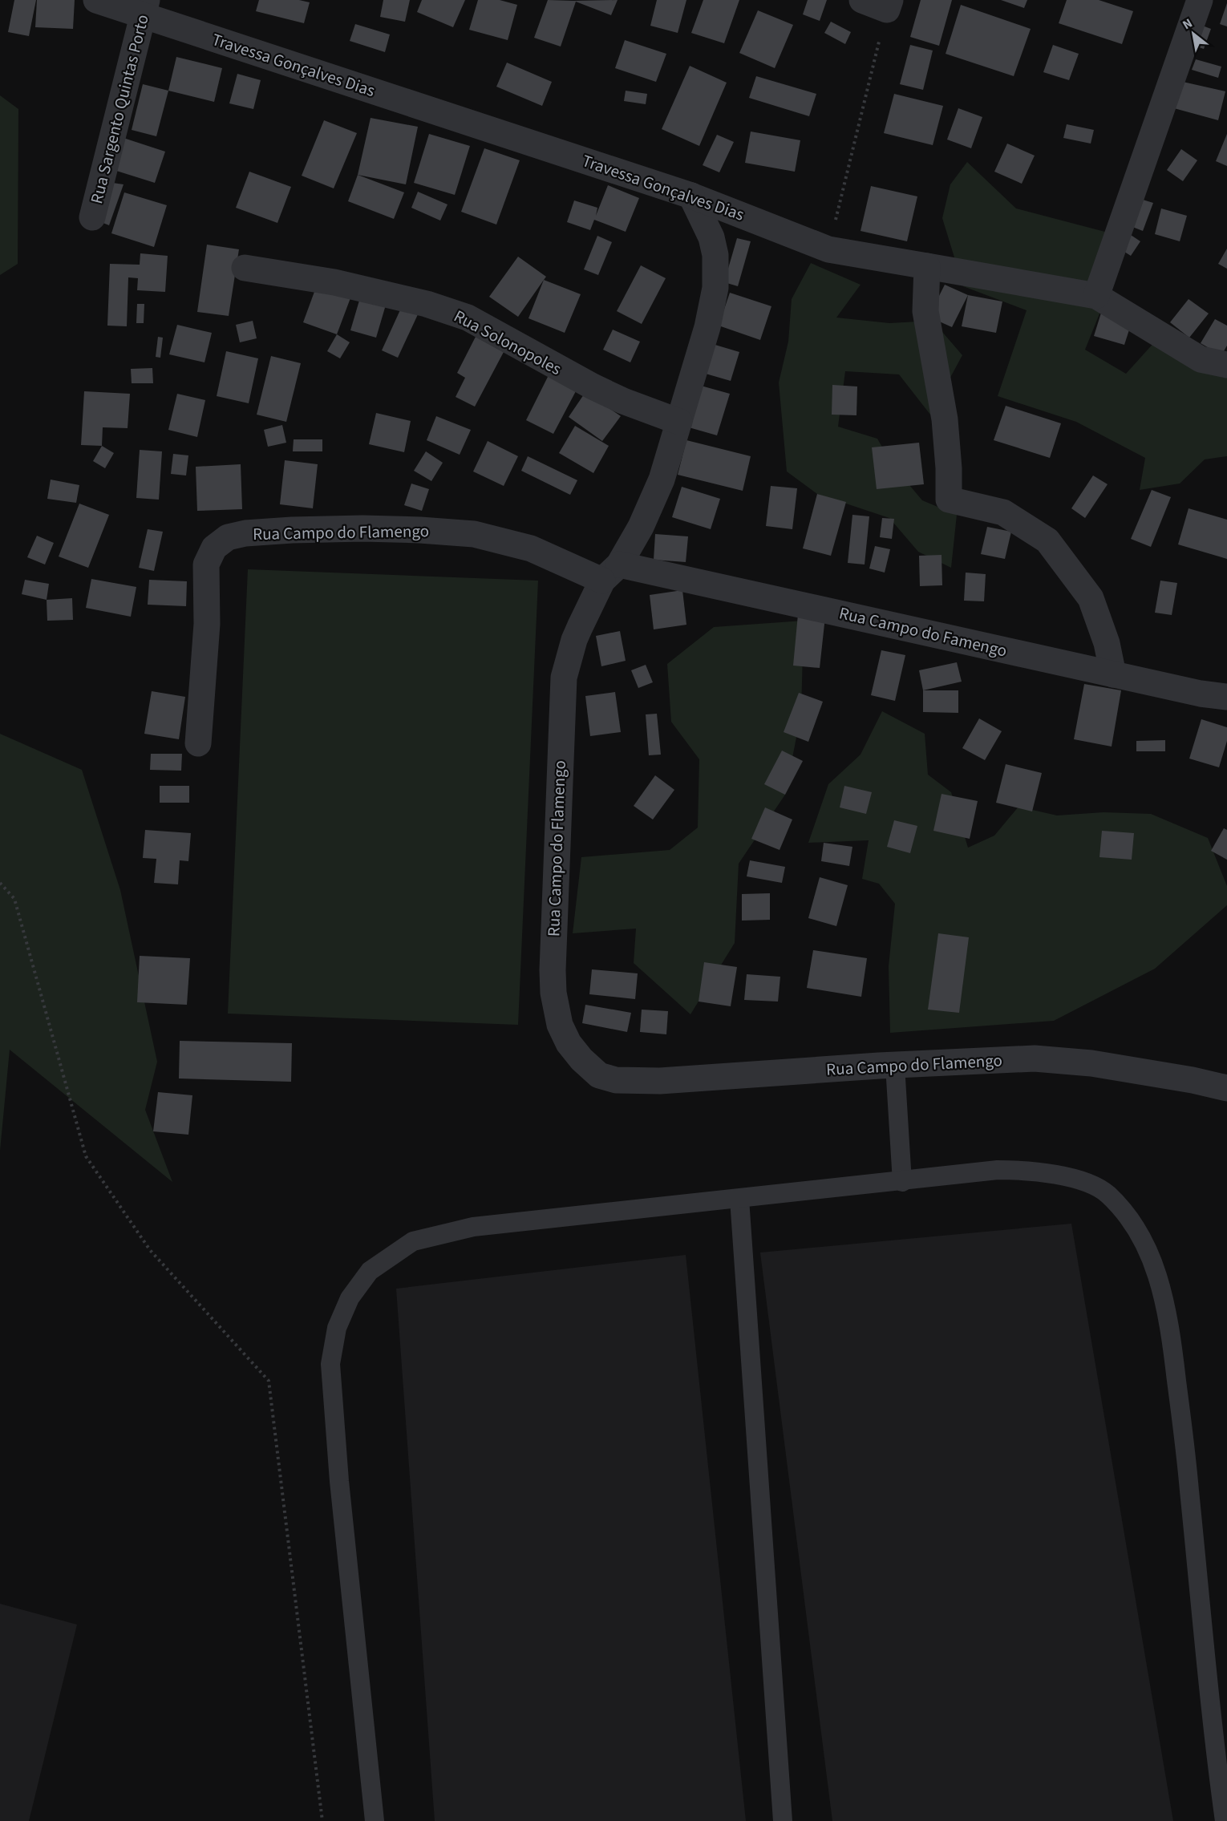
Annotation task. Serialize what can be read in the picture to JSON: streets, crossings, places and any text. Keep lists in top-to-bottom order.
{
  "streets": {
    "street": [
      "Travessa Gonçalves Dias",
      "Rua Sargento Quintas Porto",
      "Rua Solonopoles",
      "Rua Campo do Flamengo",
      "Rua Campo do Famengo"
    ]
  },
  "crossings": [
    ["Travessa Gonçalves Dias", "Rua Sargento Quintas Porto"],
    ["Rua Campo do Flamengo", "Rua Campo do Famengo"]
  ],
  "north": "top left"
}
